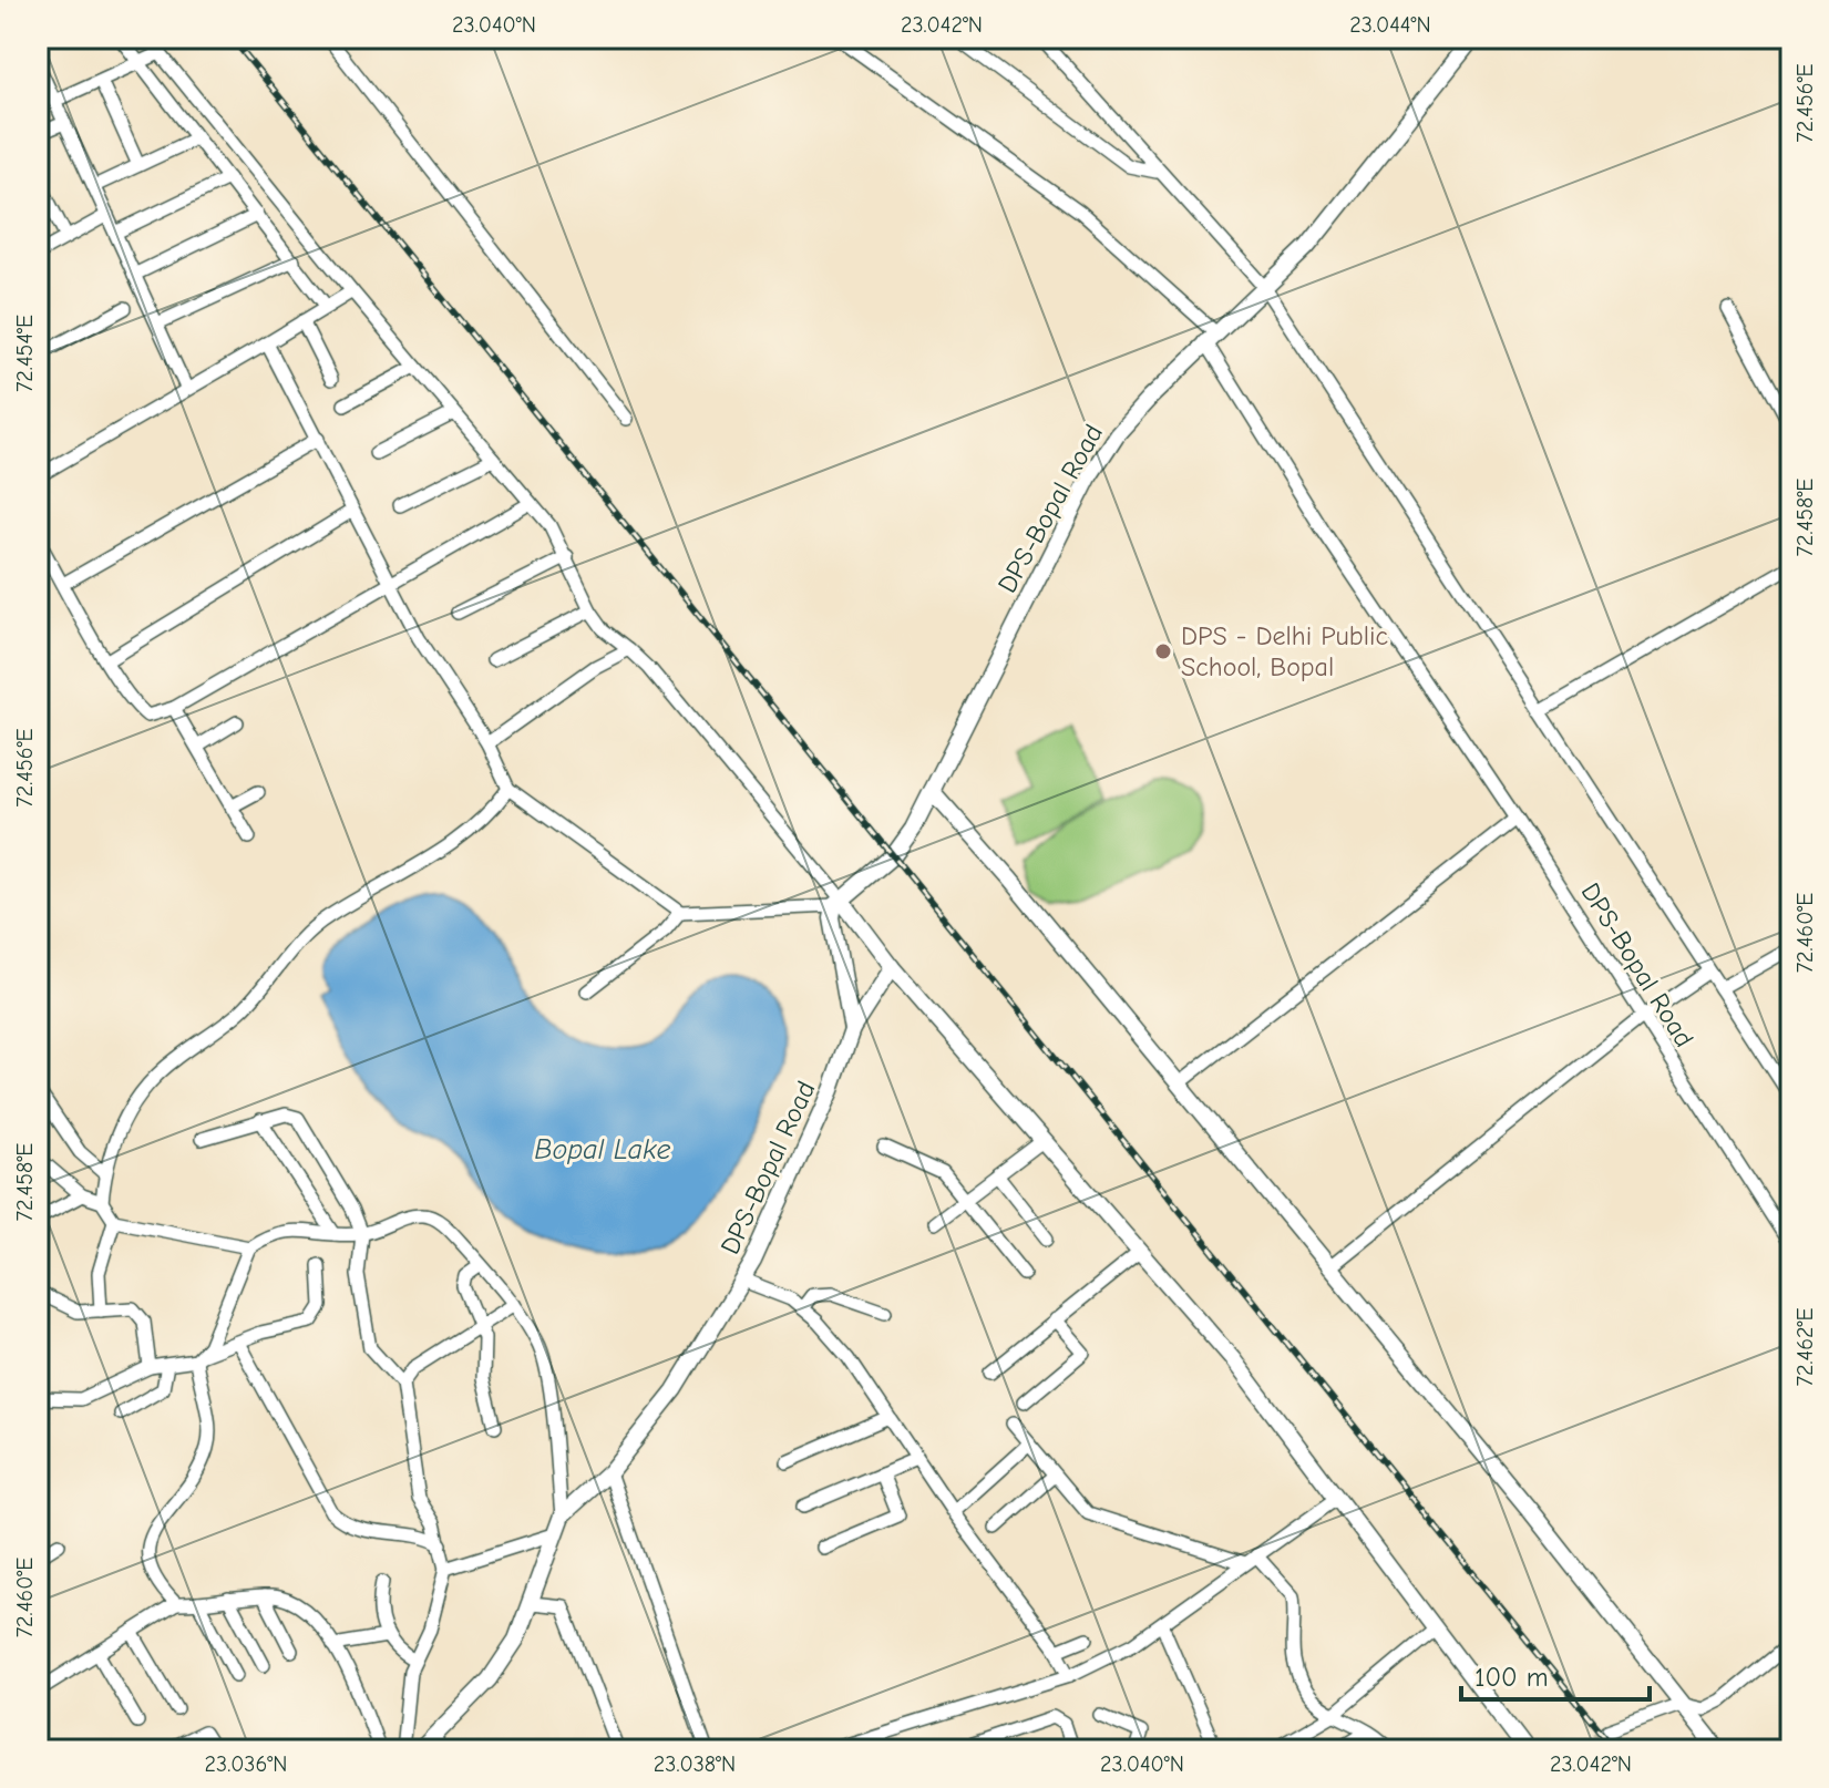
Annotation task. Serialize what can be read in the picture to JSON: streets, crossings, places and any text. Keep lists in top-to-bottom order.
{
  "streets": {
    "street": ["DPS-Bopal Road"]
  },
  "water": ["Bopal Lake"],
  "places": ["DPS - Delhi Public School, Bopal"],
  "scale_bar": "100 m",
  "coordinates": [
    "23.040°N",
    "23.042°N",
    "23.044°N",
    "72.456°E",
    "72.454°E",
    "72.458°E",
    "72.460°E",
    "72.462°E",
    "23.036°N",
    "23.038°N"
  ]
}
